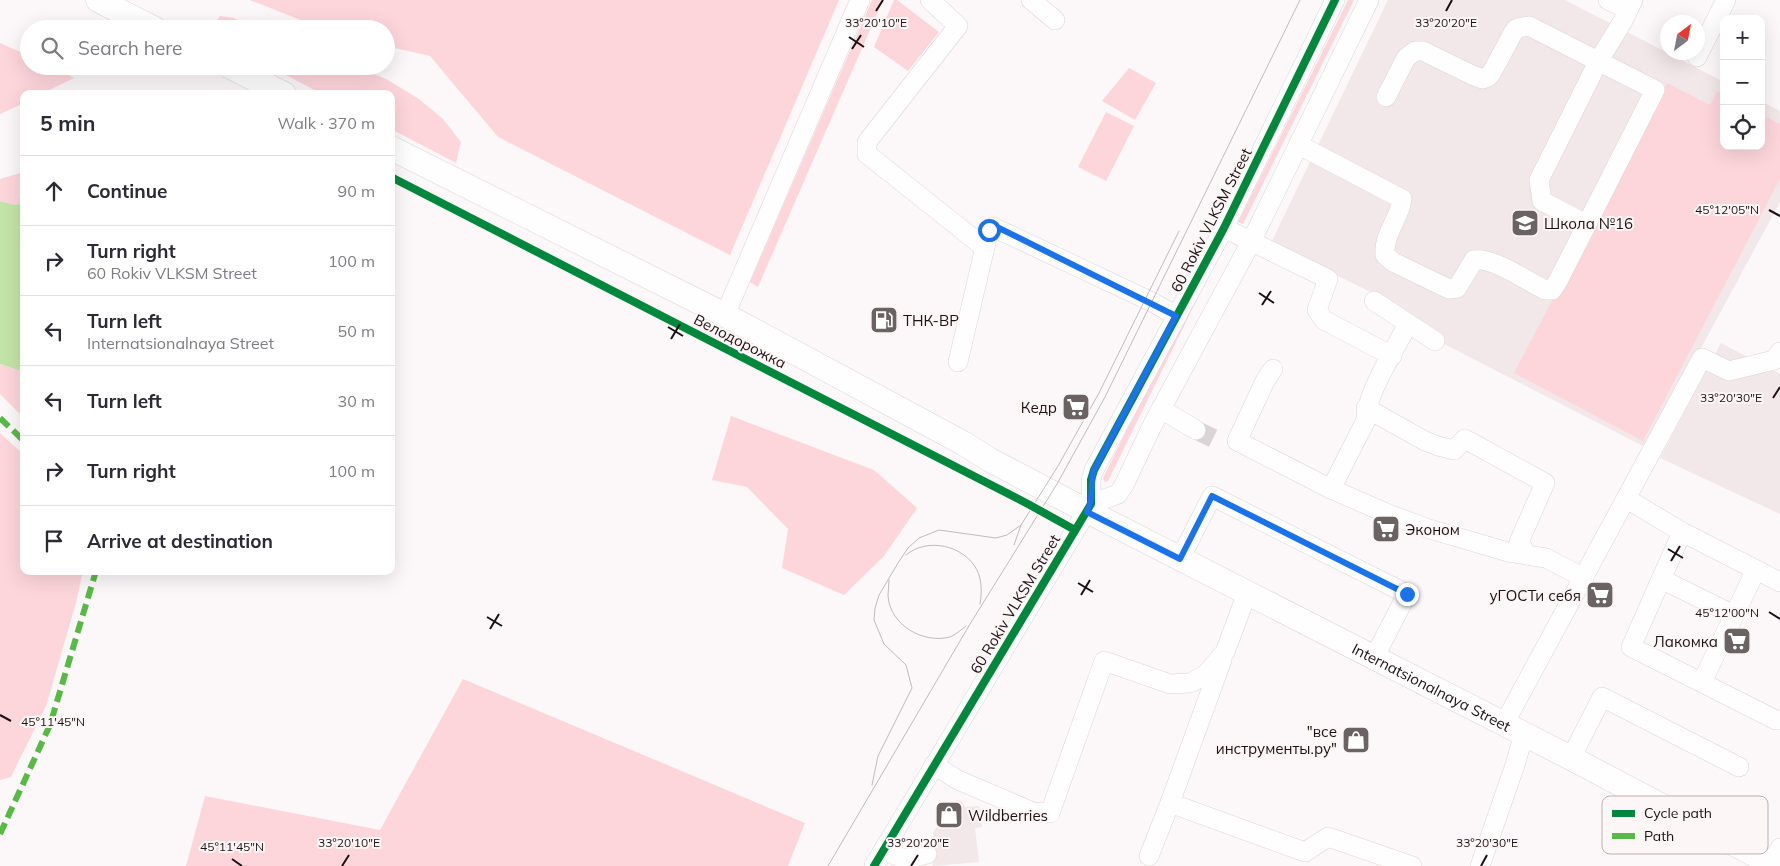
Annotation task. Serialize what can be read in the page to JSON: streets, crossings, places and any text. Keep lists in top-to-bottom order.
{
  "streets": {
    "main road": ["Internatsionalnaya Street"],
    "street": ["60 Rokiv VLKSM Street"],
    "cycle path": ["Велодорожка"]
  },
  "crossings": [
    ["60 Rokiv VLKSM Street", "Internatsionalnaya Street"]
  ],
  "places": {
    "school or university": ["Школа №16"],
    "fuel station": ["ТНК-ВР"],
    "supermarket": [
      "Кедр",
      "Эконом",
      "уГОСТи себя",
      "Лакомка"
    ],
    "shop": ["\"все инструменты.ру\"", "Wildberries"]
  },
  "legend": ["Cycle path", "Path"],
  "north": "top right",
  "page": {
    "map_buttons": ["+", "−"],
    "search": "Search here",
    "heading": ["5 min", "Walk · 370 m"],
    "list": [
      ["Continue", "90 m"],
      ["Turn right", "60 Rokiv VLKSM Street", "100 m"],
      ["Turn left", "Internatsionalnaya Street", "50 m"],
      ["Turn left", "30 m"],
      ["Turn right", "100 m"],
      "Arrive at destination"
    ]
  },
  "coordinates": [
    "33°20'10\"E",
    "33°20'20\"E",
    "45°12'05\"N",
    "33°20'30\"E",
    "45°12'00\"N",
    "45°11'45\"N"
  ]
}
